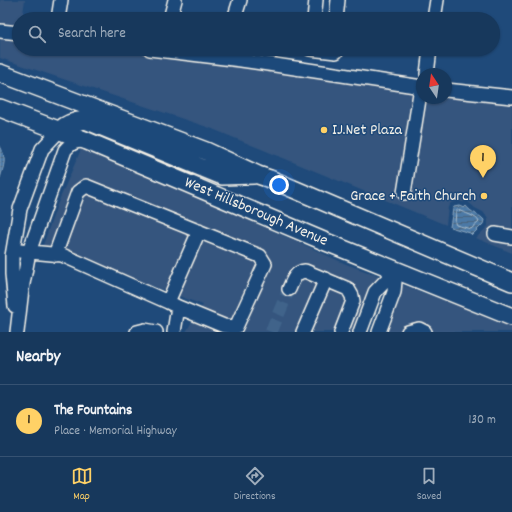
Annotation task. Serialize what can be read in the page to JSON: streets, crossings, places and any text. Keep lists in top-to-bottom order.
{
  "streets": {
    "main road": ["West Hillsborough Avenue"]
  },
  "places": ["IJ.Net Plaza", "Grace + Faith Church"],
  "north": "top",
  "page": {
    "search": "Search here",
    "pins": "1",
    "heading": "Nearby",
    "list": [
      {
        "mark": "1",
        "name": "The Fountains",
        "note": "Place · Memorial Highway",
        "value": "130 m"
      }
    ],
    "nav": ["Map", "Directions", "Saved"]
  }
}
